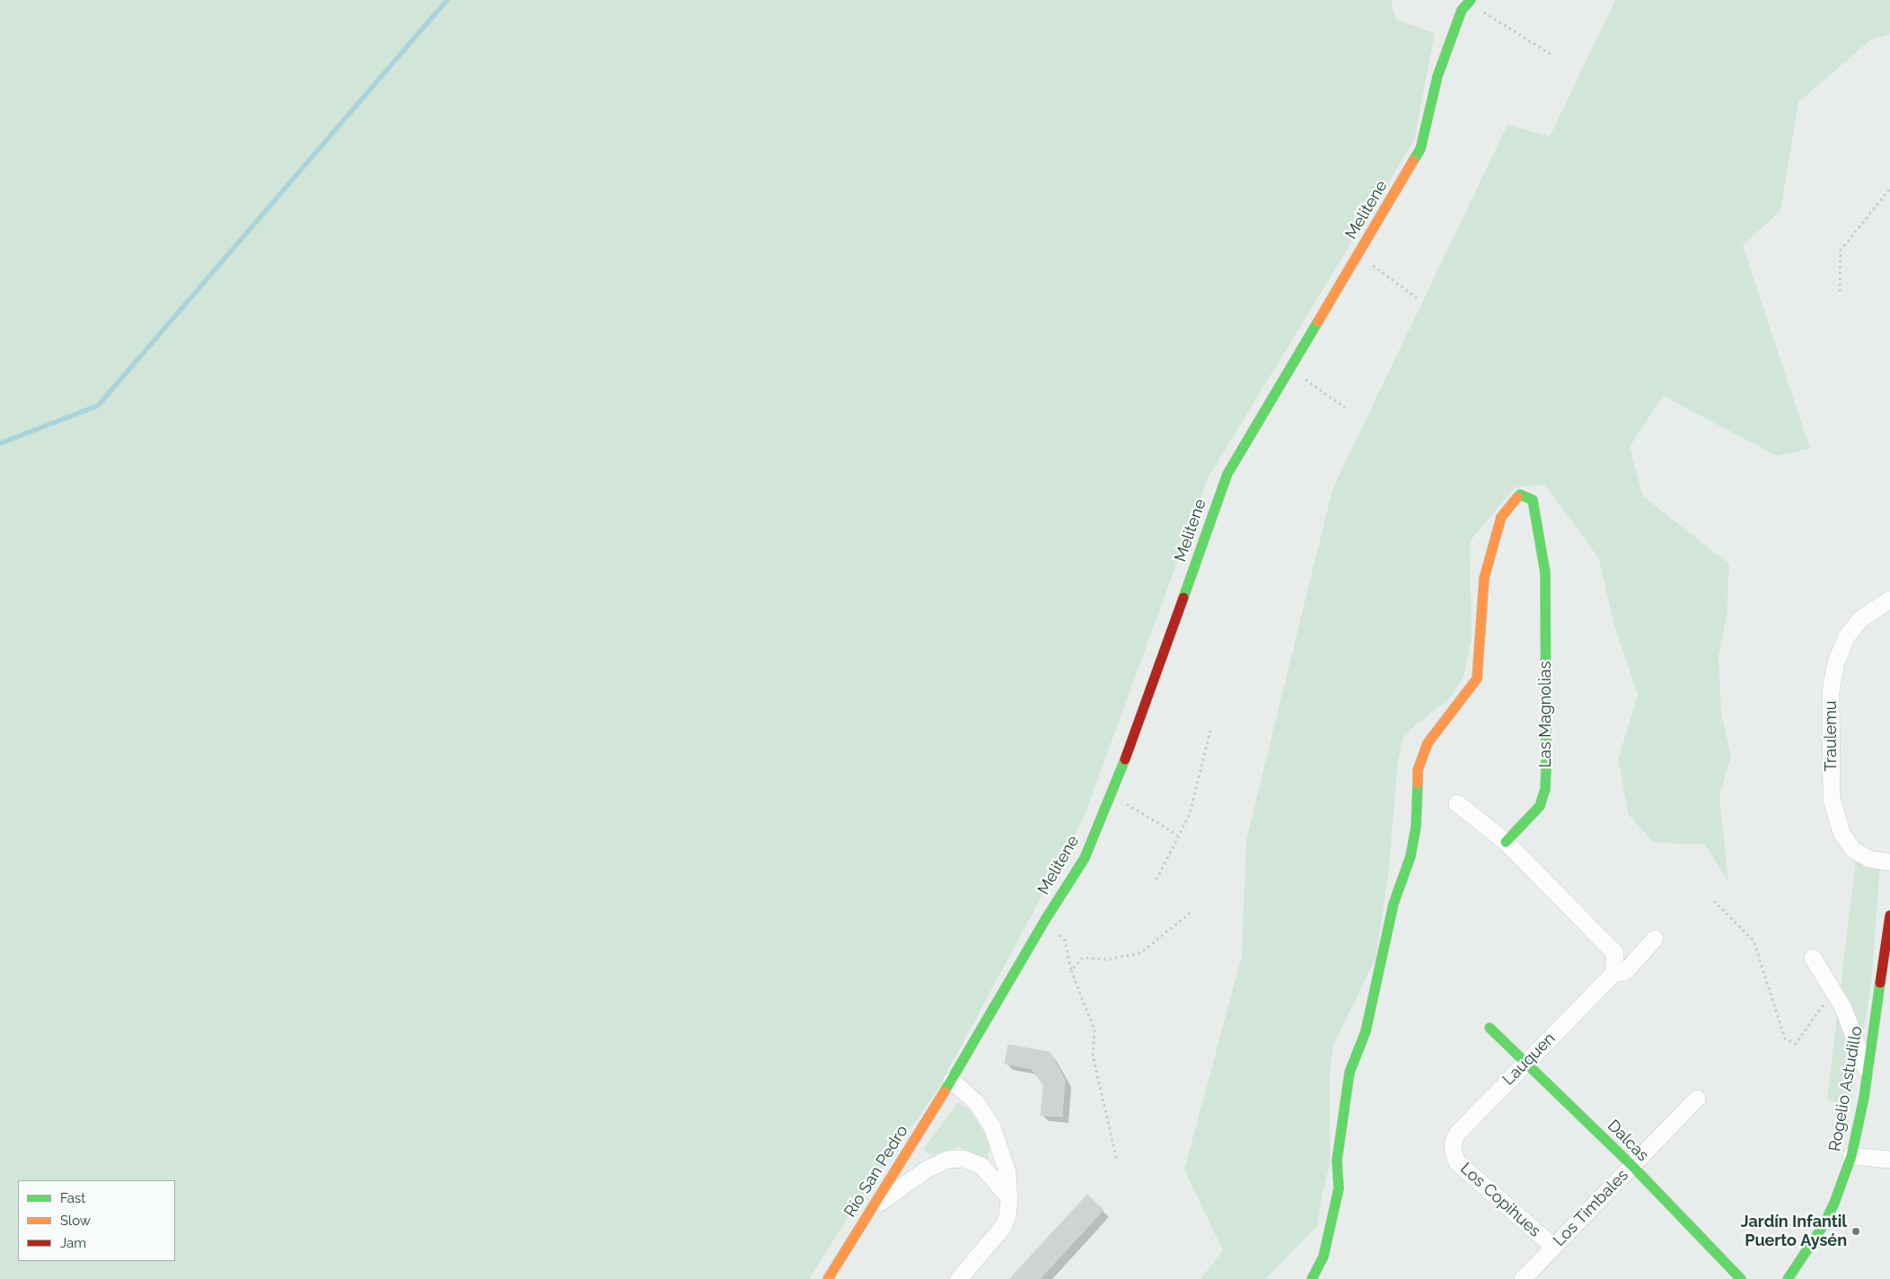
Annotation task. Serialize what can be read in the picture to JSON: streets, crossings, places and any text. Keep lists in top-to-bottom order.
{
  "streets": {
    "street": [
      "Melitene",
      "Las Magnolias",
      "Traulemu",
      "Lauquen",
      "Rogelio Astudillo",
      "Dalcas",
      "Río San Pedro",
      "Los Copihues",
      "Los Timbales"
    ]
  },
  "crossings": [
    ["Melitene", "Río San Pedro"],
    ["Lauquen", "Dalcas"],
    ["Lauquen", "Los Copihues"],
    ["Dalcas", "Los Timbales"],
    ["Los Copihues", "Los Timbales"]
  ],
  "places": ["Jardín Infantil Puerto Aysén"],
  "legend": ["Fast", "Slow", "Jam"]
}
